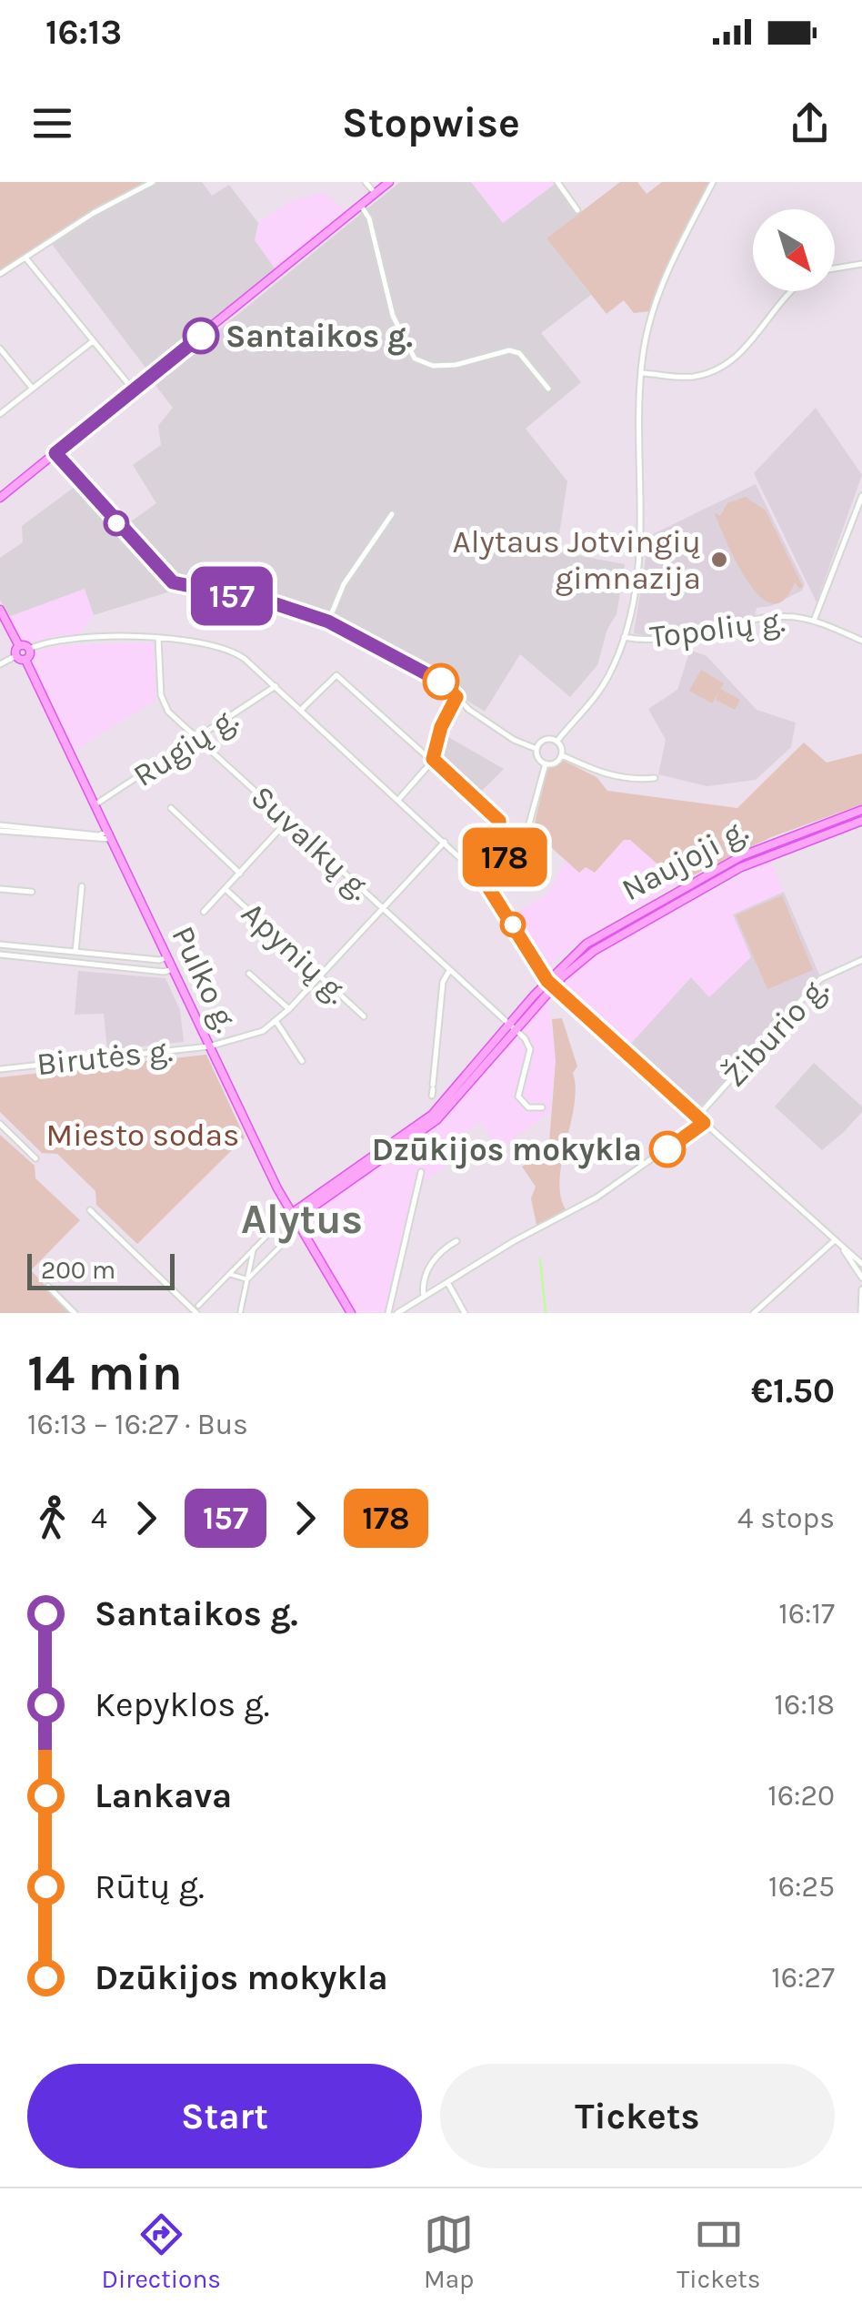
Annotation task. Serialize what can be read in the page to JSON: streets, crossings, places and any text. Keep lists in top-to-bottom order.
{
  "streets": {
    "main road": ["Naujoji g.", "Pulko g."],
    "street": [
      "Topolių g.",
      "Rugių g.",
      "Suvalkų g.",
      "Apynių g.",
      "Žiburio g.",
      "Birutės g."
    ]
  },
  "crossings": [
    ["Rugių g.", "Suvalkų g."],
    ["Rugių g.", "Pulko g."],
    ["Pulko g.", "Birutės g."]
  ],
  "districts": ["Alytus"],
  "parks": ["Miesto sodas"],
  "places": ["Santaikos g.", "Alytaus Jotvingių gimnazija", "Dzūkijos mokykla"],
  "lines": ["bus line 157", "bus line 178"],
  "scale_bar": "200 m",
  "north": "bottom right",
  "page": {
    "status": "16:13",
    "header": "Stopwise",
    "on_map": ["157", "178"],
    "scale": "200 m",
    "heading": ["14 min", "16:13 – 16:27 · Bus", "€1.50"],
    "legs": [
      "4",
      "157",
      "178",
      "4 stops"
    ],
    "list": [
      {
        "name": "Santaikos g.",
        "value": "16:17"
      },
      {
        "name": "Kepyklos g.",
        "value": "16:18"
      },
      {
        "name": "Lankava",
        "value": "16:20"
      },
      {
        "name": "Rūtų g.",
        "value": "16:25"
      },
      {
        "name": "Dzūkijos mokykla",
        "value": "16:27"
      }
    ],
    "buttons": ["Start", "Tickets"],
    "tabs": ["Directions", "Map", "Tickets"]
  }
}
